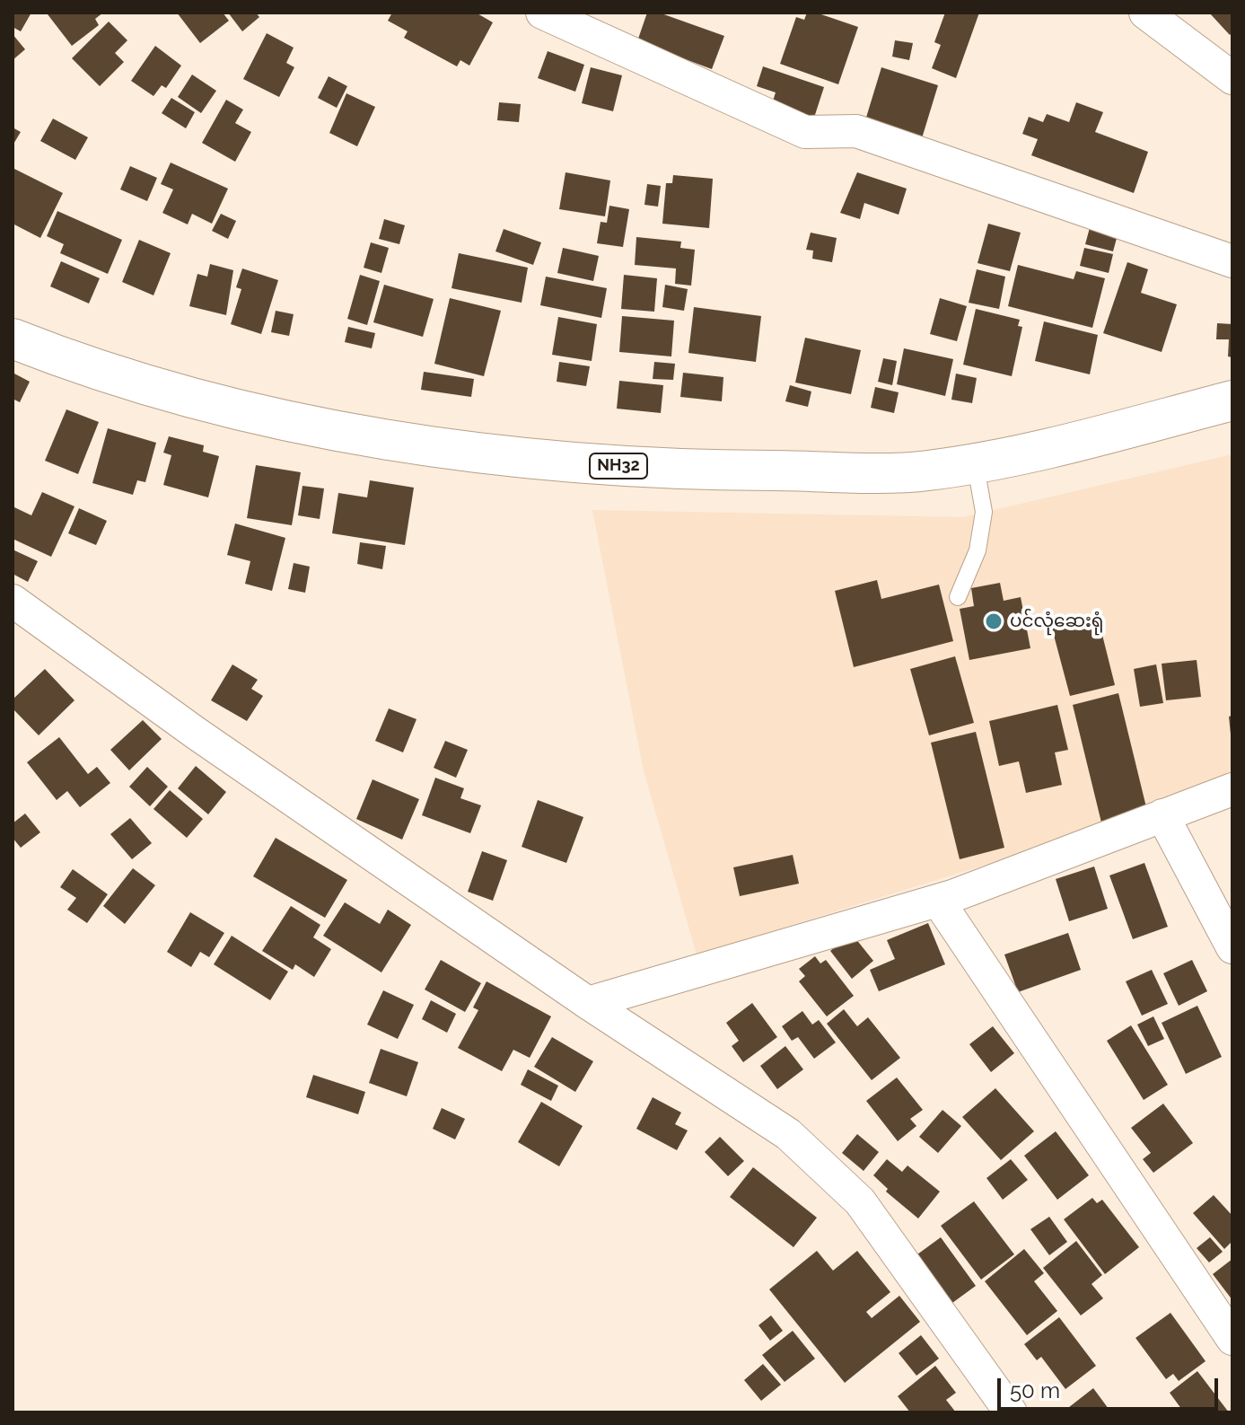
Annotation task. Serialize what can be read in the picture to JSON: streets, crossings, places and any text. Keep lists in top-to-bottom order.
{
  "streets": {
    "highway": ["NH32"]
  },
  "places": ["ပင်လုံဆေးရုံ"],
  "scale_bar": "50 m"
}
